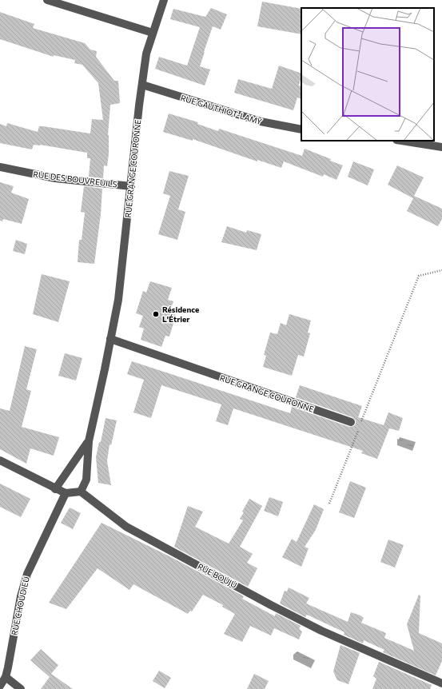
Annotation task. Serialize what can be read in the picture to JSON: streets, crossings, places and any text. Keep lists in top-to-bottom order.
{
  "streets": {
    "street": [
      "RUE GAUTHIOT-LAMY",
      "RUE GRANGE COURONNE",
      "RUE DES BOUVREUILS",
      "RUE BOUJU",
      "RUE CHOUDIEU"
    ]
  },
  "crossings": [
    ["RUE GAUTHIOT-LAMY", "RUE GRANGE COURONNE"],
    ["RUE GRANGE COURONNE", "RUE DES BOUVREUILS"],
    ["RUE GRANGE COURONNE", "RUE BOUJU"]
  ],
  "places": ["Résidence L'Étrier"]
}
